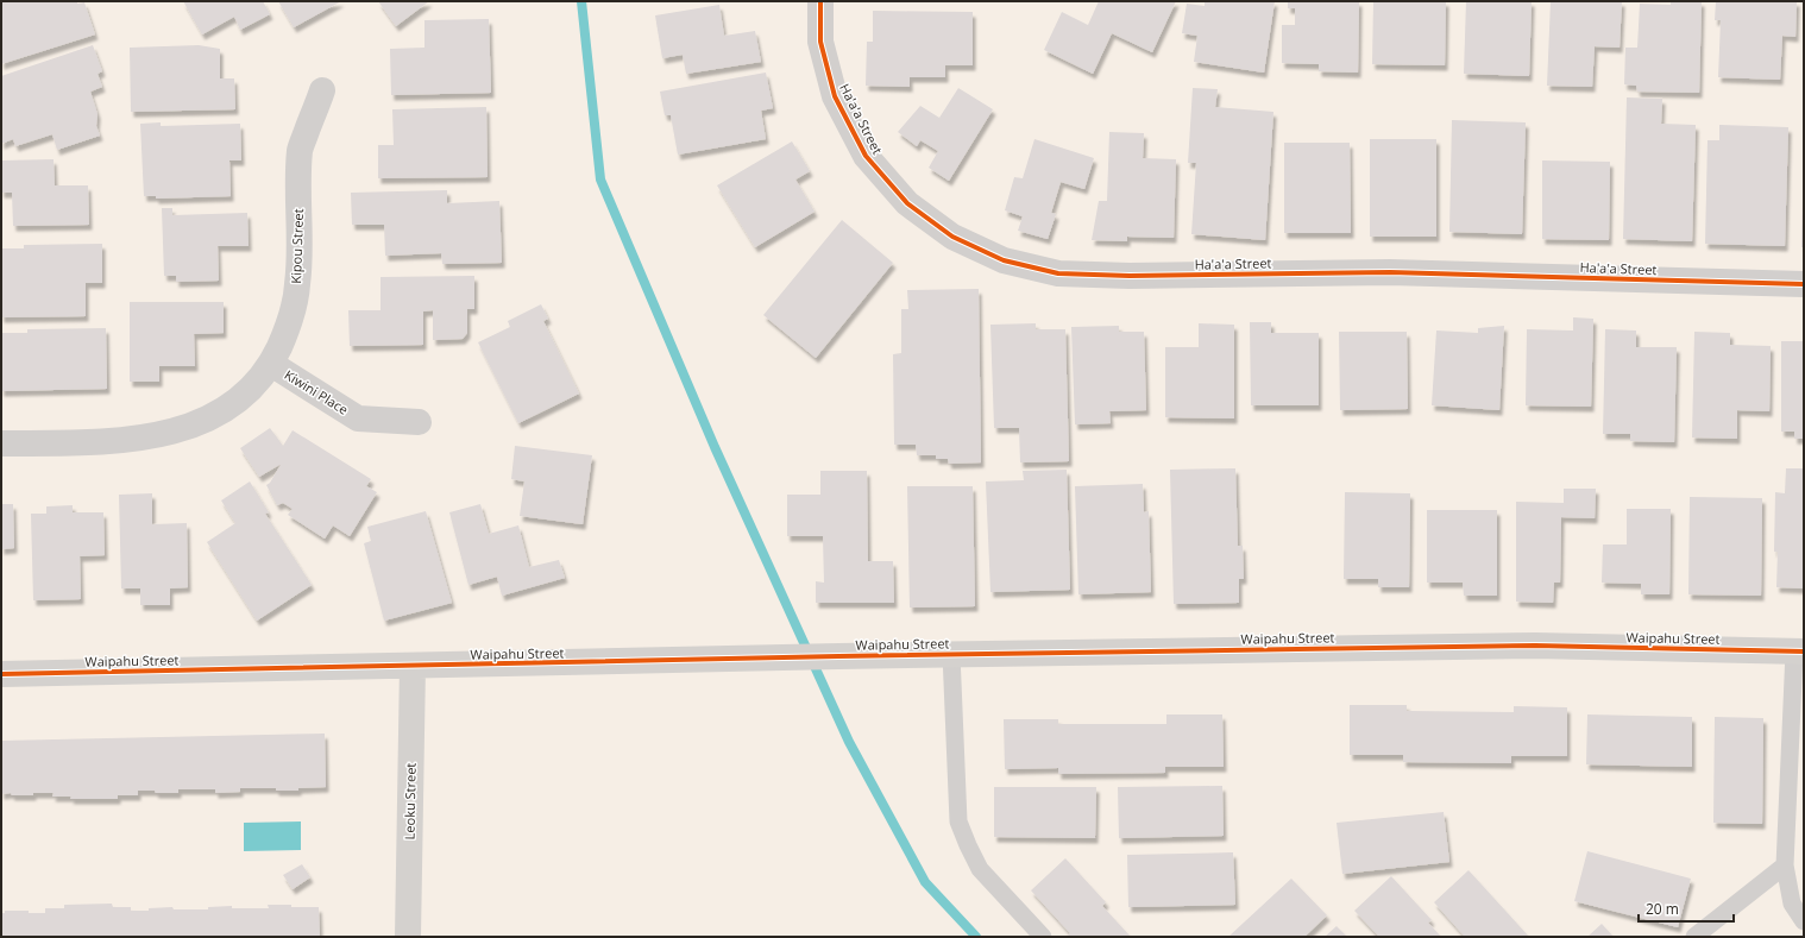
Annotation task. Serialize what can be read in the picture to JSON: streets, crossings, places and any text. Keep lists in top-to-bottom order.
{
  "streets": {
    "street": [
      "Ha'a'a Street",
      "Kipou Street",
      "Kiwini Place",
      "Waipahu Street",
      "Leoku Street"
    ]
  },
  "crossings": [
    ["Kipou Street", "Kiwini Place"],
    ["Waipahu Street", "Leoku Street"]
  ],
  "scale_bar": "20 m"
}
